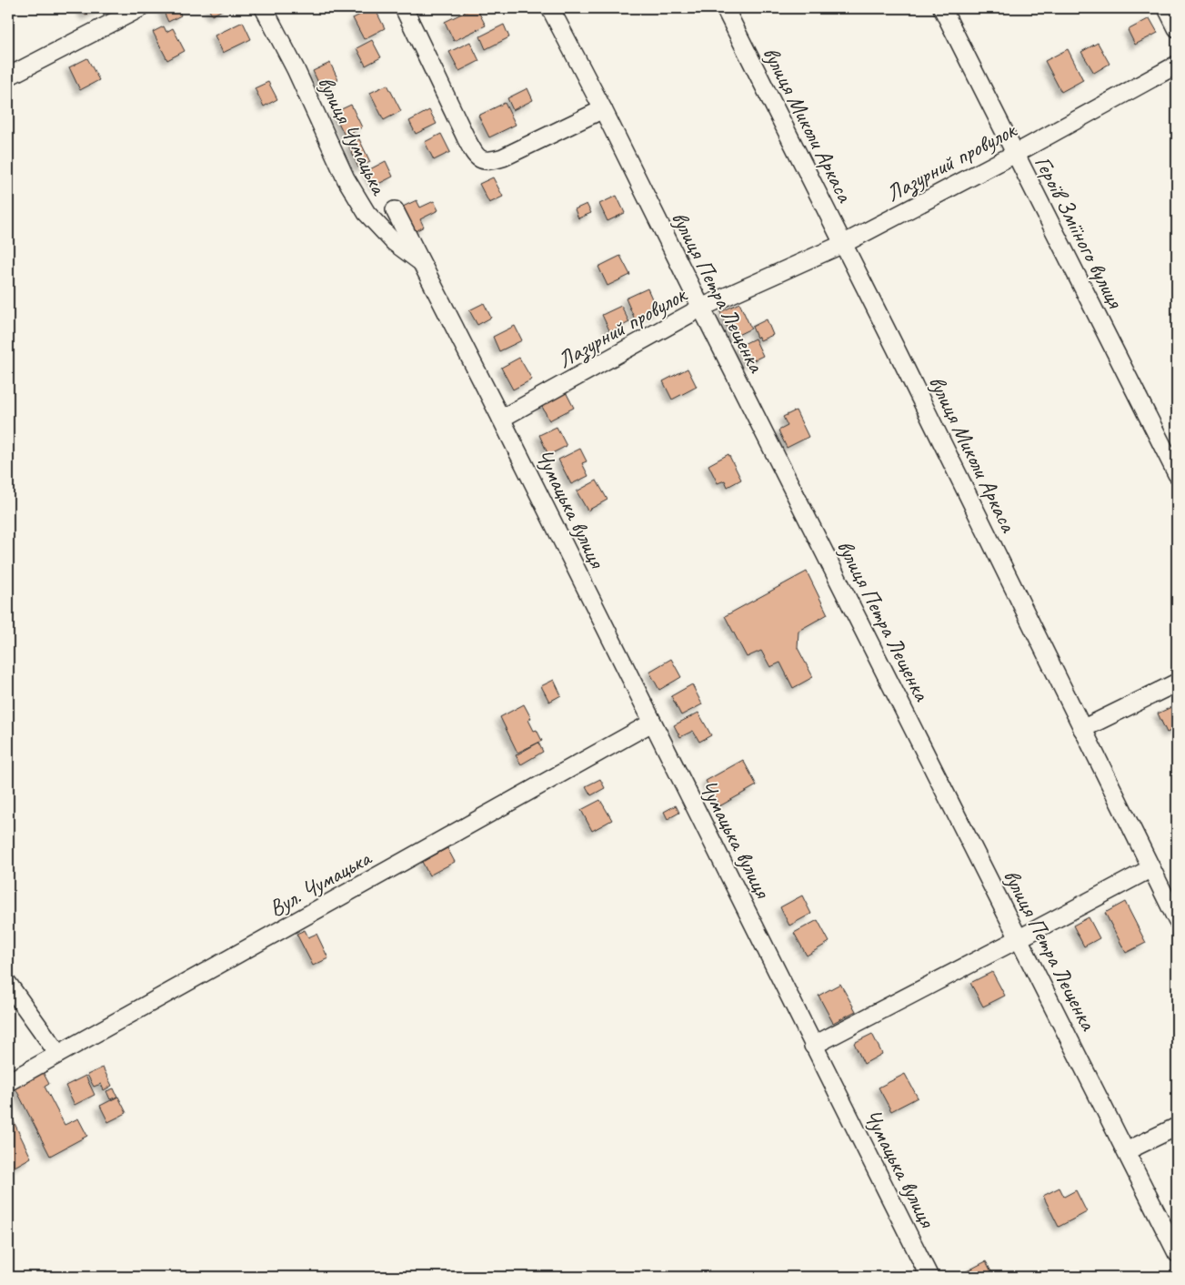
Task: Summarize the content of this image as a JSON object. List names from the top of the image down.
{
  "streets": {
    "street": [
      "вулиця Миколи Аркаса",
      "вулиця Чумацька",
      "Лазурний провулок",
      "Героїв Зміїного вулиця",
      "вулиця Петра Лещенка",
      "Чумацька вулиця",
      "Вул. Чумацька"
    ]
  },
  "crossings": [
    ["вулиця Миколи Аркаса", "Лазурний провулок"],
    ["вулиця Чумацька", "Чумацька вулиця"],
    ["Лазурний провулок", "Героїв Зміїного вулиця"],
    ["Лазурний провулок", "вулиця Петра Лещенка"],
    ["Лазурний провулок", "Чумацька вулиця"],
    ["Чумацька вулиця", "Вул. Чумацька"]
  ]
}
